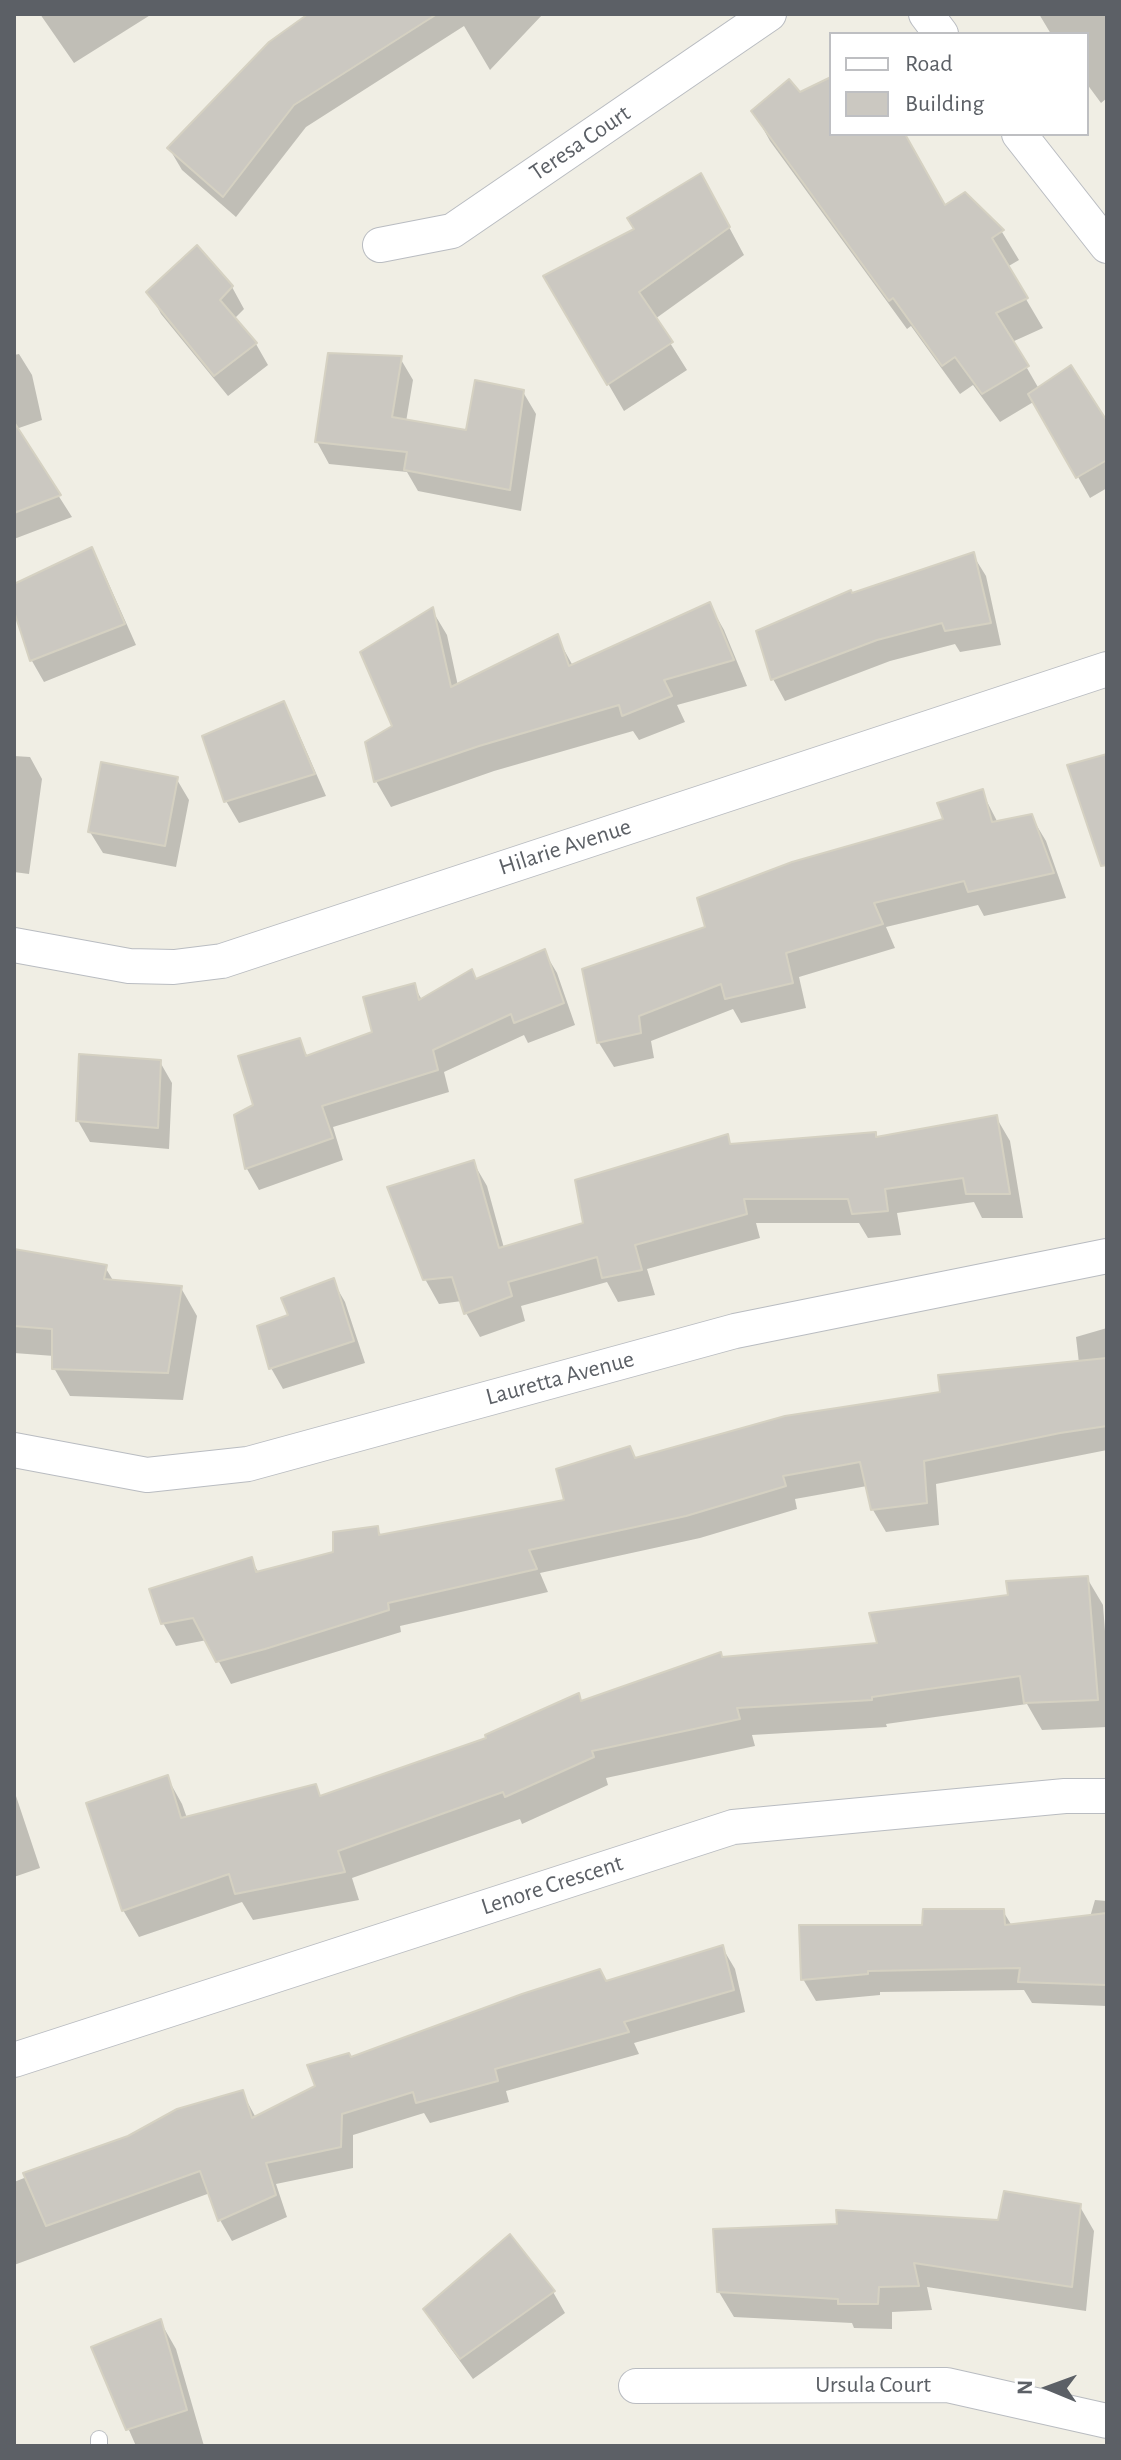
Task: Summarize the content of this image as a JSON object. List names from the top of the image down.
{
  "streets": {
    "street": [
      "Teresa Court",
      "Hilarie Avenue",
      "Lauretta Avenue",
      "Lenore Crescent",
      "Ursula Court"
    ]
  },
  "legend": ["Road", "Building"],
  "north": "left"
}
